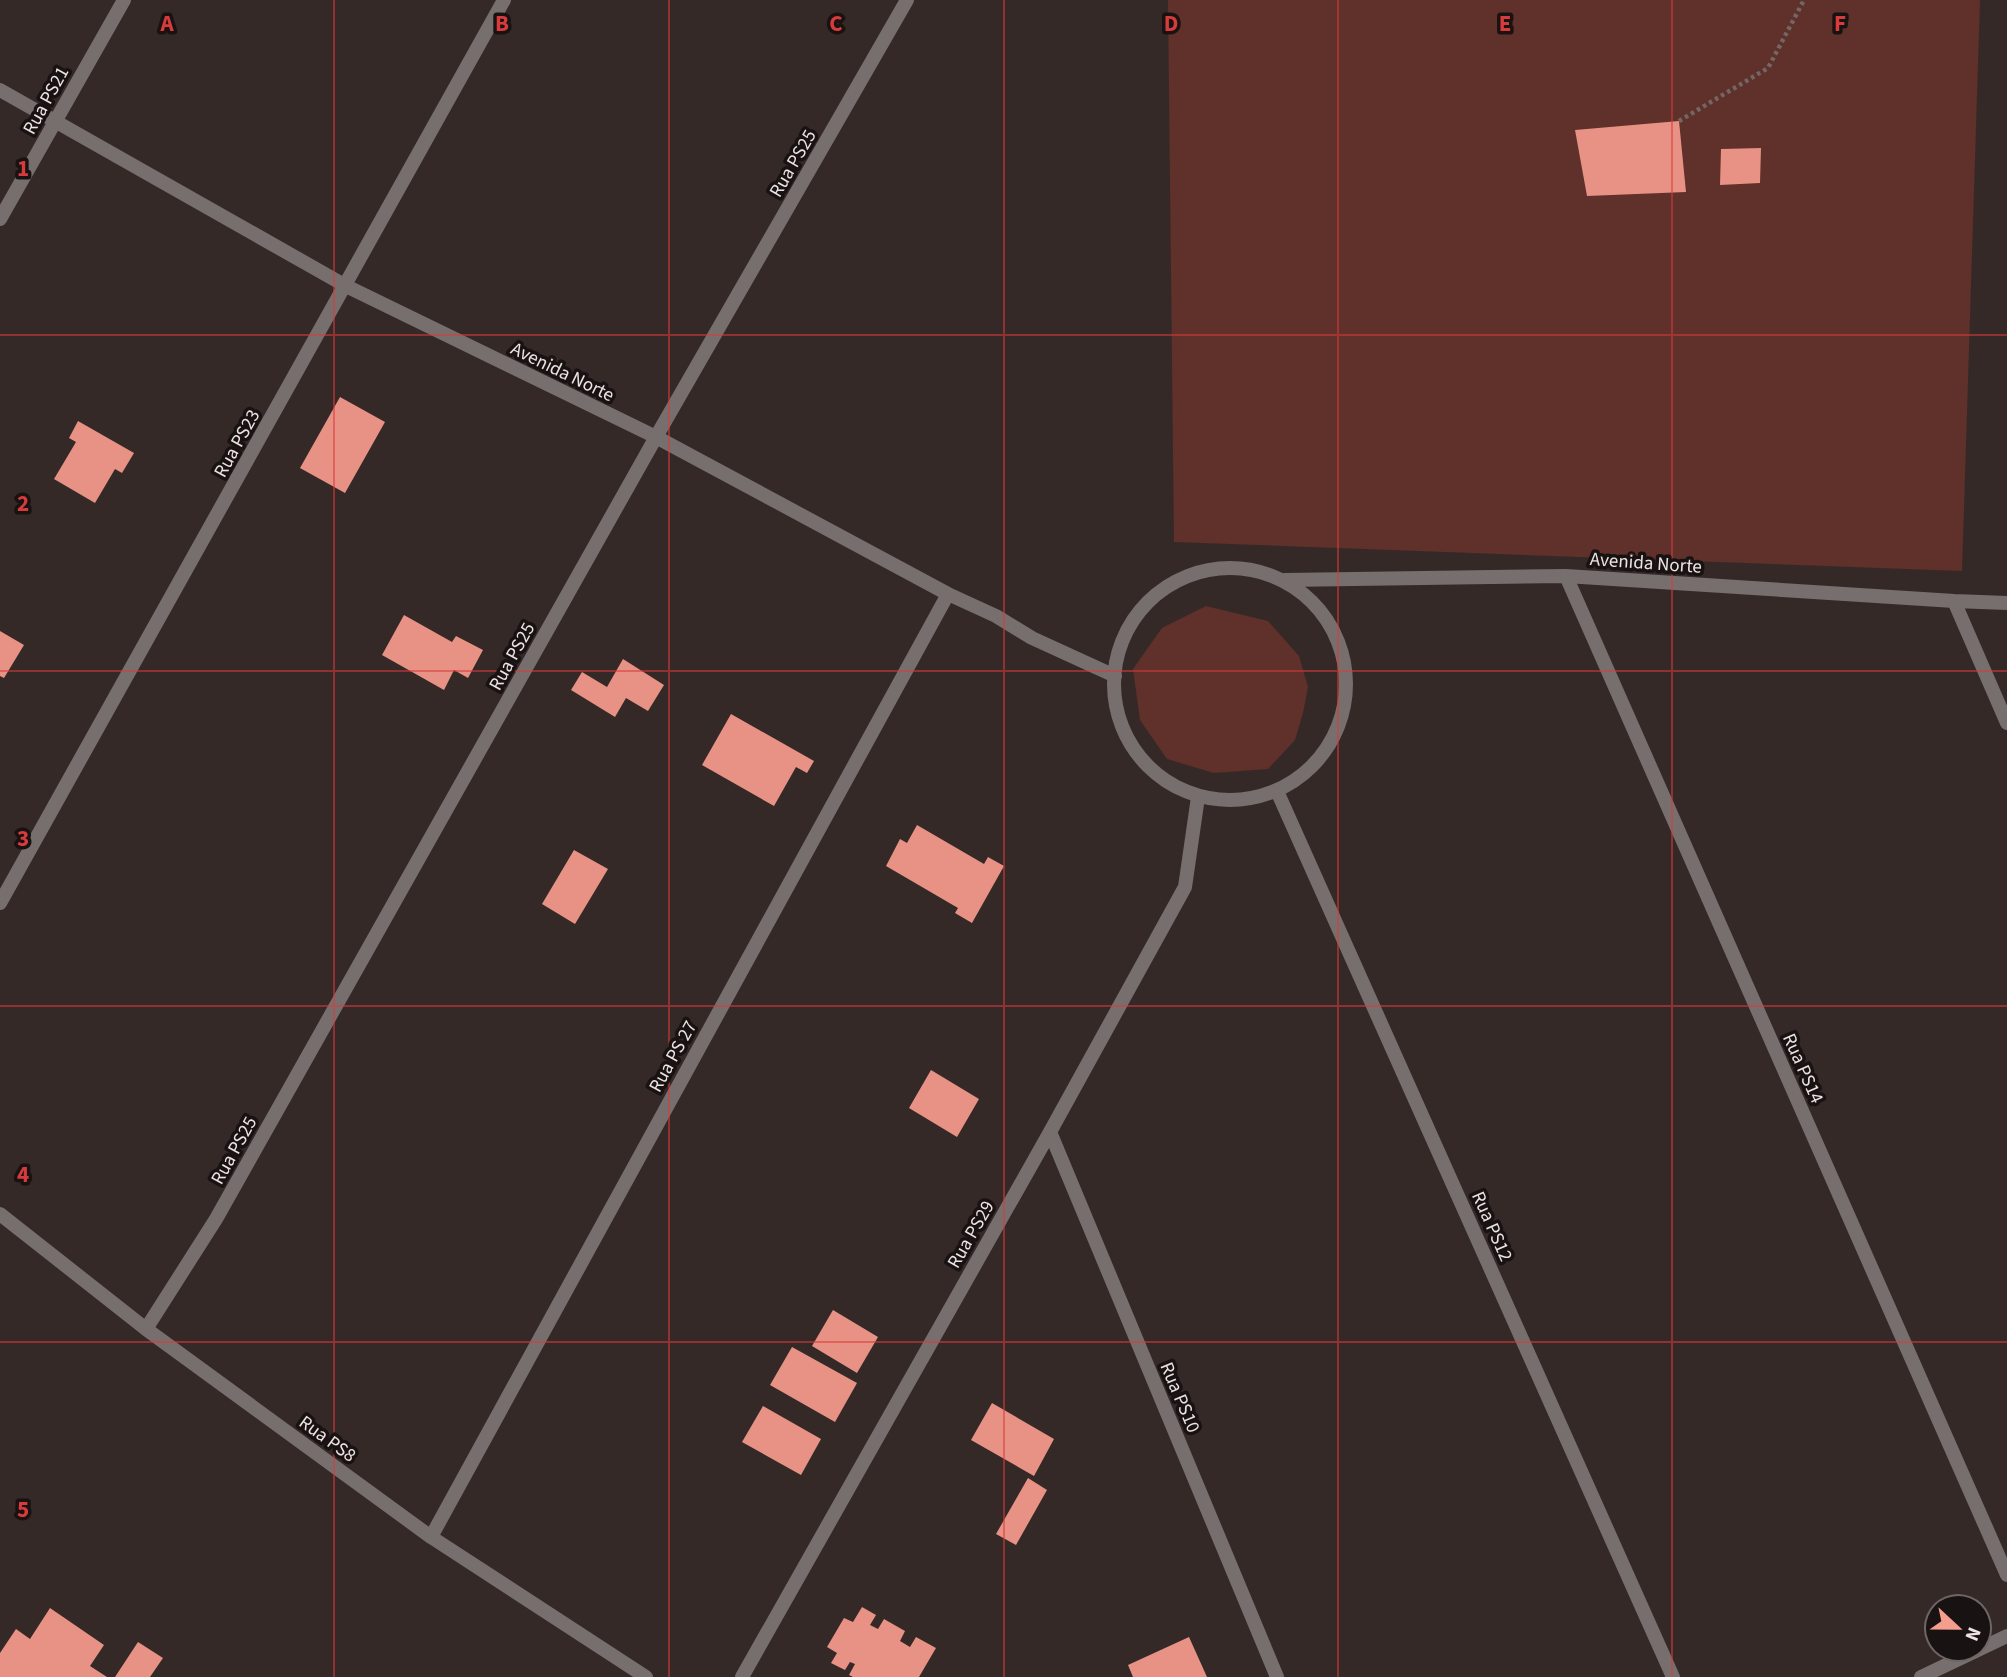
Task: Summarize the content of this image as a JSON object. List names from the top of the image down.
{
  "streets": {
    "street": [
      "Rua PS21",
      "Rua PS25",
      "Avenida Norte",
      "Rua PS23",
      "Rua PS 27",
      "Rua PS14",
      "Rua PS12",
      "Rua PS29",
      "Rua PS10",
      "Rua PS8"
    ]
  },
  "crossings": [
    ["Rua PS21", "Avenida Norte"],
    ["Rua PS25", "Avenida Norte"],
    ["Rua PS25", "Rua PS8"],
    ["Avenida Norte", "Rua PS23"],
    ["Avenida Norte", "Rua PS 27"],
    ["Avenida Norte", "Rua PS14"],
    ["Avenida Norte", "Rua PS12"],
    ["Avenida Norte", "Rua PS29"],
    ["Rua PS 27", "Rua PS8"],
    ["Rua PS12", "Rua PS29"],
    ["Rua PS29", "Rua PS10"]
  ],
  "north": "right",
  "grid": {
    "columns": [
      "A",
      "B",
      "C",
      "D",
      "E",
      "F"
    ],
    "rows": [
      "1",
      "2",
      "3",
      "4",
      "5"
    ]
  }
}
